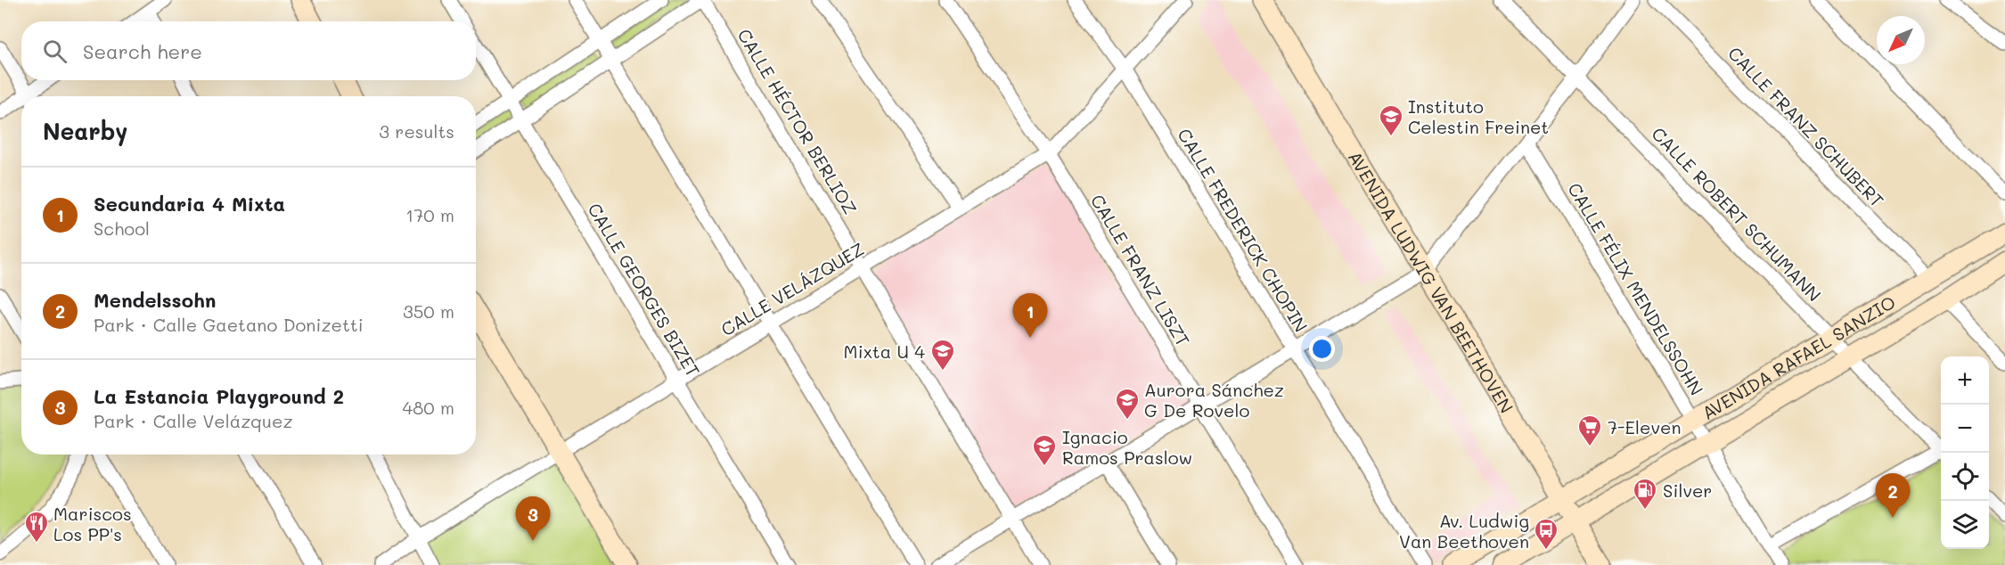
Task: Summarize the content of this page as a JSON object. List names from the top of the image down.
{
  "streets": {
    "main road": ["AVENIDA LUDWIG VAN BEETHOVEN", "AVENIDA RAFAEL SANZIO"],
    "street": [
      "CALLE HÉCTOR BERLIOZ",
      "CALLE FRANZ SCHUBERT",
      "CALLE ROBERT SCHUMANN",
      "CALLE FREDERICK CHOPIN",
      "CALLE FRANZ LISZT",
      "CALLE VELÁZQUEZ",
      "CALLE FÉLIX MENDELSSOHN",
      "CALLE GEORGES BIZET"
    ]
  },
  "crossings": [
    ["CALLE HÉCTOR BERLIOZ", "CALLE VELÁZQUEZ"],
    ["CALLE FRANZ SCHUBERT", "AVENIDA RAFAEL SANZIO"],
    ["CALLE ROBERT SCHUMANN", "AVENIDA RAFAEL SANZIO"],
    ["CALLE FREDERICK CHOPIN", "CALLE VELÁZQUEZ"],
    ["CALLE FRANZ LISZT", "CALLE VELÁZQUEZ"],
    ["AVENIDA LUDWIG VAN BEETHOVEN", "AVENIDA RAFAEL SANZIO"],
    ["CALLE VELÁZQUEZ", "CALLE GEORGES BIZET"],
    ["CALLE FÉLIX MENDELSSOHN", "AVENIDA RAFAEL SANZIO"]
  ],
  "places": {
    "school or university": [
      "Instituto Celestin Freinet",
      "Mixta U 4",
      "Aurora Sánchez G De Rovelo",
      "Ignacio Ramos Praslow"
    ],
    "supermarket": ["7-Eleven"],
    "fuel station": ["Silver"],
    "restaurant": ["Mariscos Los PP's"],
    "bus stop": ["Av. Ludwig Van Beethoven"]
  },
  "north": "bottom left",
  "page": {
    "search": "Search here",
    "heading": ["Nearby", "3 results"],
    "list": [
      {
        "mark": "1",
        "name": "Secundaria 4 Mixta",
        "note": "School",
        "value": "170 m"
      },
      {
        "mark": "2",
        "name": "Mendelssohn",
        "note": "Park · Calle Gaetano Donizetti",
        "value": "350 m"
      },
      {
        "mark": "3",
        "name": "La Estancia Playground 2",
        "note": "Park · Calle Velázquez",
        "value": "480 m"
      }
    ],
    "pins": ["1", "2", "3"],
    "map_buttons": ["+", "−"]
  }
}
